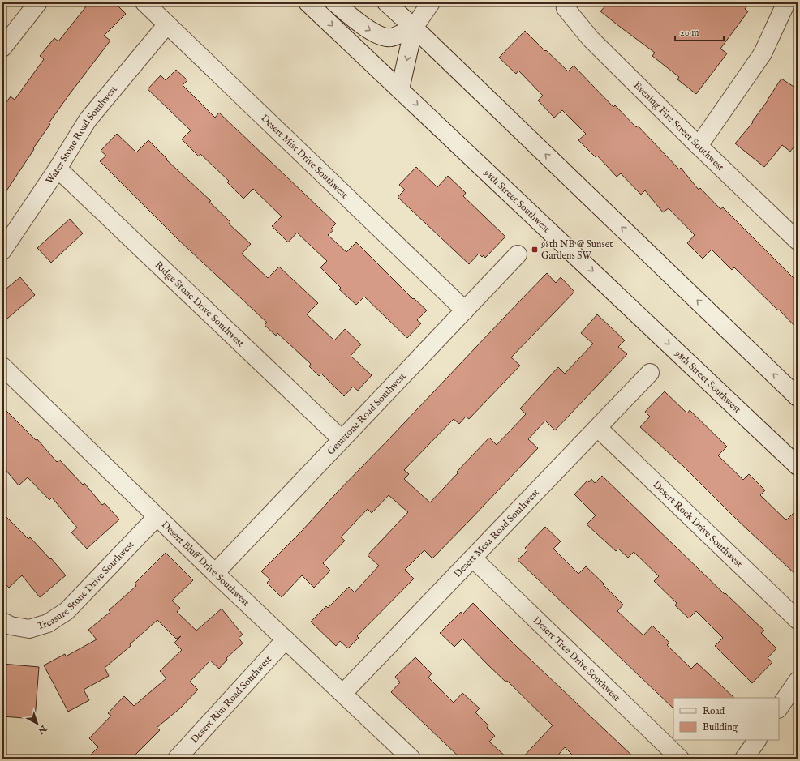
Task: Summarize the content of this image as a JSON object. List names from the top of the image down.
{
  "streets": {
    "street": [
      "Evening Fire Street Southwest",
      "Water Stone Road Southwest",
      "Desert Mist Drive Southwest",
      "98th Street Southwest",
      "Ridge Stone Drive Southwest",
      "Gemstone Road Southwest",
      "Desert Rock Drive Southwest",
      "Desert Mesa Road Southwest",
      "Desert Bluff Drive Southwest",
      "Treasure Stone Drive Southwest",
      "Desert Tree Drive Southwest",
      "Desert Rim Road Southwest"
    ]
  },
  "crossings": [
    ["Water Stone Road Southwest", "Desert Mist Drive Southwest"],
    ["Water Stone Road Southwest", "Ridge Stone Drive Southwest"],
    ["Desert Mist Drive Southwest", "Gemstone Road Southwest"],
    ["Ridge Stone Drive Southwest", "Gemstone Road Southwest"],
    ["Gemstone Road Southwest", "Desert Bluff Drive Southwest"],
    ["Desert Rock Drive Southwest", "Desert Mesa Road Southwest"],
    ["Desert Mesa Road Southwest", "Desert Bluff Drive Southwest"],
    ["Desert Mesa Road Southwest", "Desert Tree Drive Southwest"],
    ["Desert Bluff Drive Southwest", "Treasure Stone Drive Southwest"],
    ["Desert Bluff Drive Southwest", "Desert Rim Road Southwest"]
  ],
  "places": {
    "transit": ["98th NB @ Sunset Gardens SW"]
  },
  "legend": ["Road", "Building"],
  "scale_bar": "20 m",
  "north": "bottom right"
}
